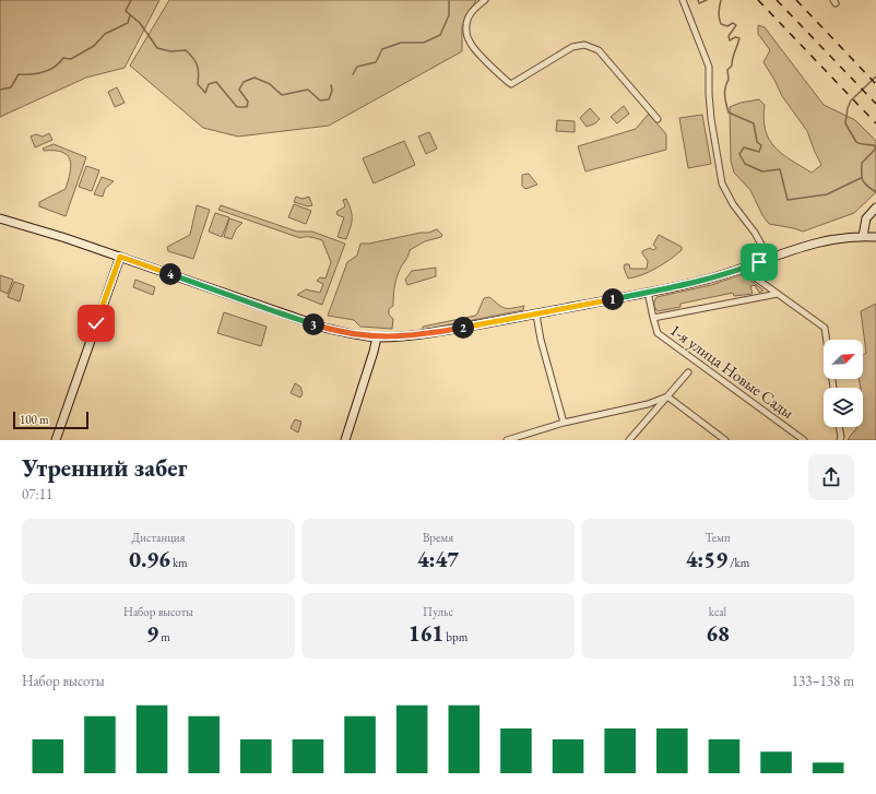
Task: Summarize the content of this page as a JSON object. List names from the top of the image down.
{
  "streets": {
    "street": ["1-я улица Новые Сады"]
  },
  "scale_bar": "100 m",
  "north": "top right",
  "page": {
    "pins": [
      "4",
      "1",
      "3",
      "2"
    ],
    "scale": "100 m",
    "heading": ["Утренний забег", "07:11"],
    "stats": [
      ["Дистанция", "0.96 km"],
      ["Время", "4:47"],
      ["Темп", "4:59 /km"],
      ["Набор высоты", "9 m"],
      ["Пульс", "161 bpm"],
      ["kcal", "68"]
    ],
    "chart": ["Набор высоты", "133–138 m"]
  }
}
